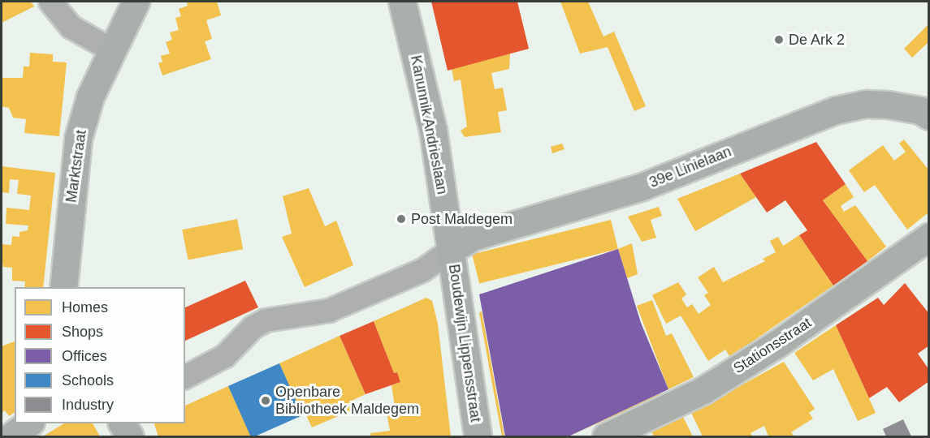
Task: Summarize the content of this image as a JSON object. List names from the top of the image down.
{
  "streets": {
    "street": [
      "Kanunnik Andrieslaan",
      "Marktstraat",
      "39e Linielaan",
      "Boudewijn Lippensstraat",
      "Stationsstraat"
    ]
  },
  "crossings": [
    ["Kanunnik Andrieslaan", "39e Linielaan"],
    ["Kanunnik Andrieslaan", "Boudewijn Lippensstraat"],
    ["39e Linielaan", "Boudewijn Lippensstraat"]
  ],
  "places": ["De Ark 2", "Post Maldegem", "Openbare Bibliotheek Maldegem"],
  "legend": [
    "Homes",
    "Shops",
    "Offices",
    "Schools",
    "Industry"
  ]
}
